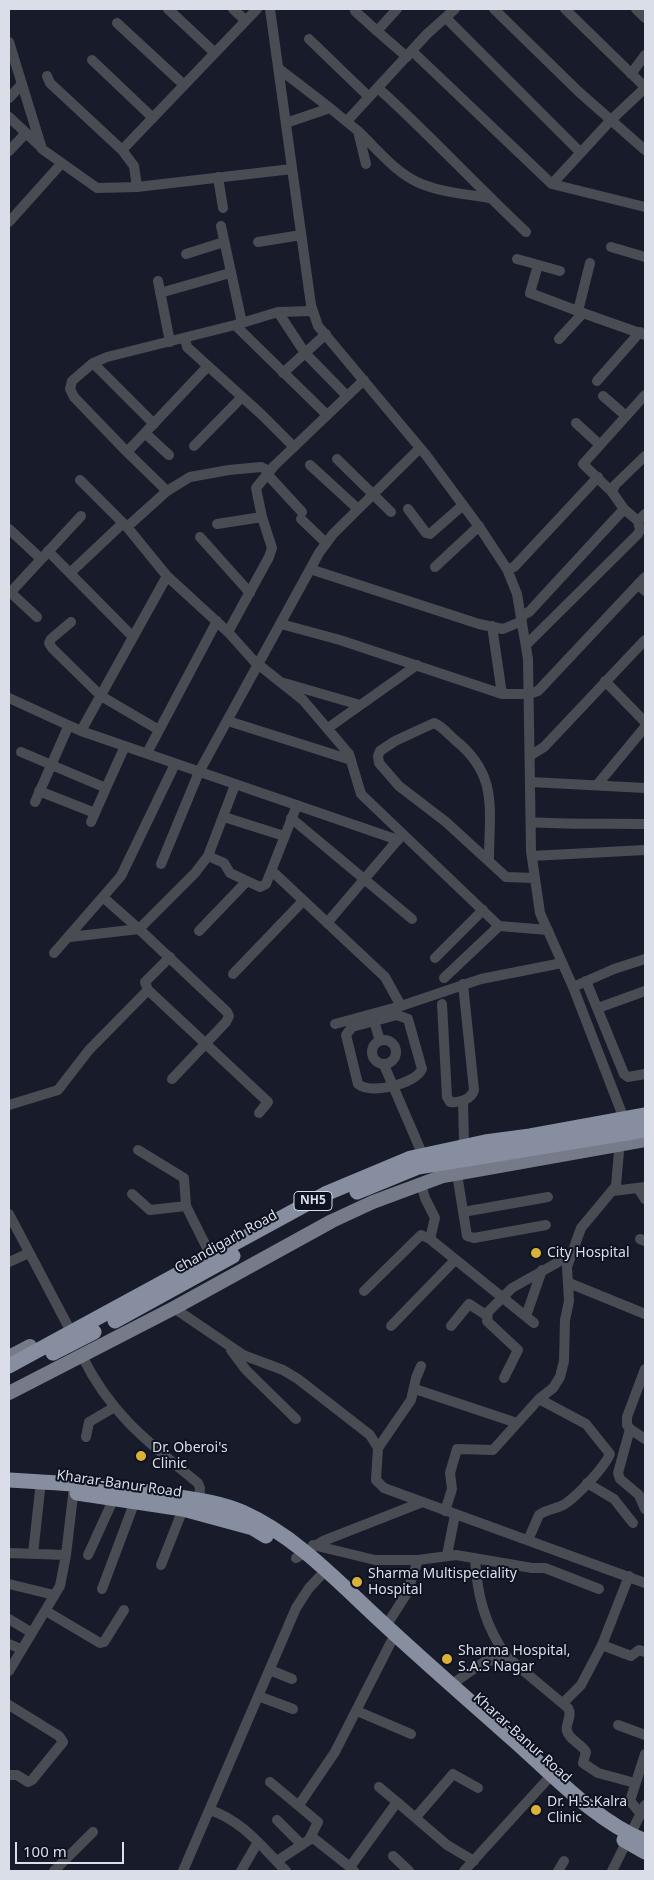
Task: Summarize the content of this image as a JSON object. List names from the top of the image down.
{
  "streets": {
    "highway": ["NH5", "Chandigarh Road", "Kharar-Banur Road"]
  },
  "places": [
    "City Hospital",
    "Dr. Oberoi's Clinic",
    "Sharma Multispeciality Hospital",
    "Sharma Hospital, S.A.S Nagar",
    "Dr. H.S.Kalra Clinic"
  ],
  "scale_bar": "100 m"
}
